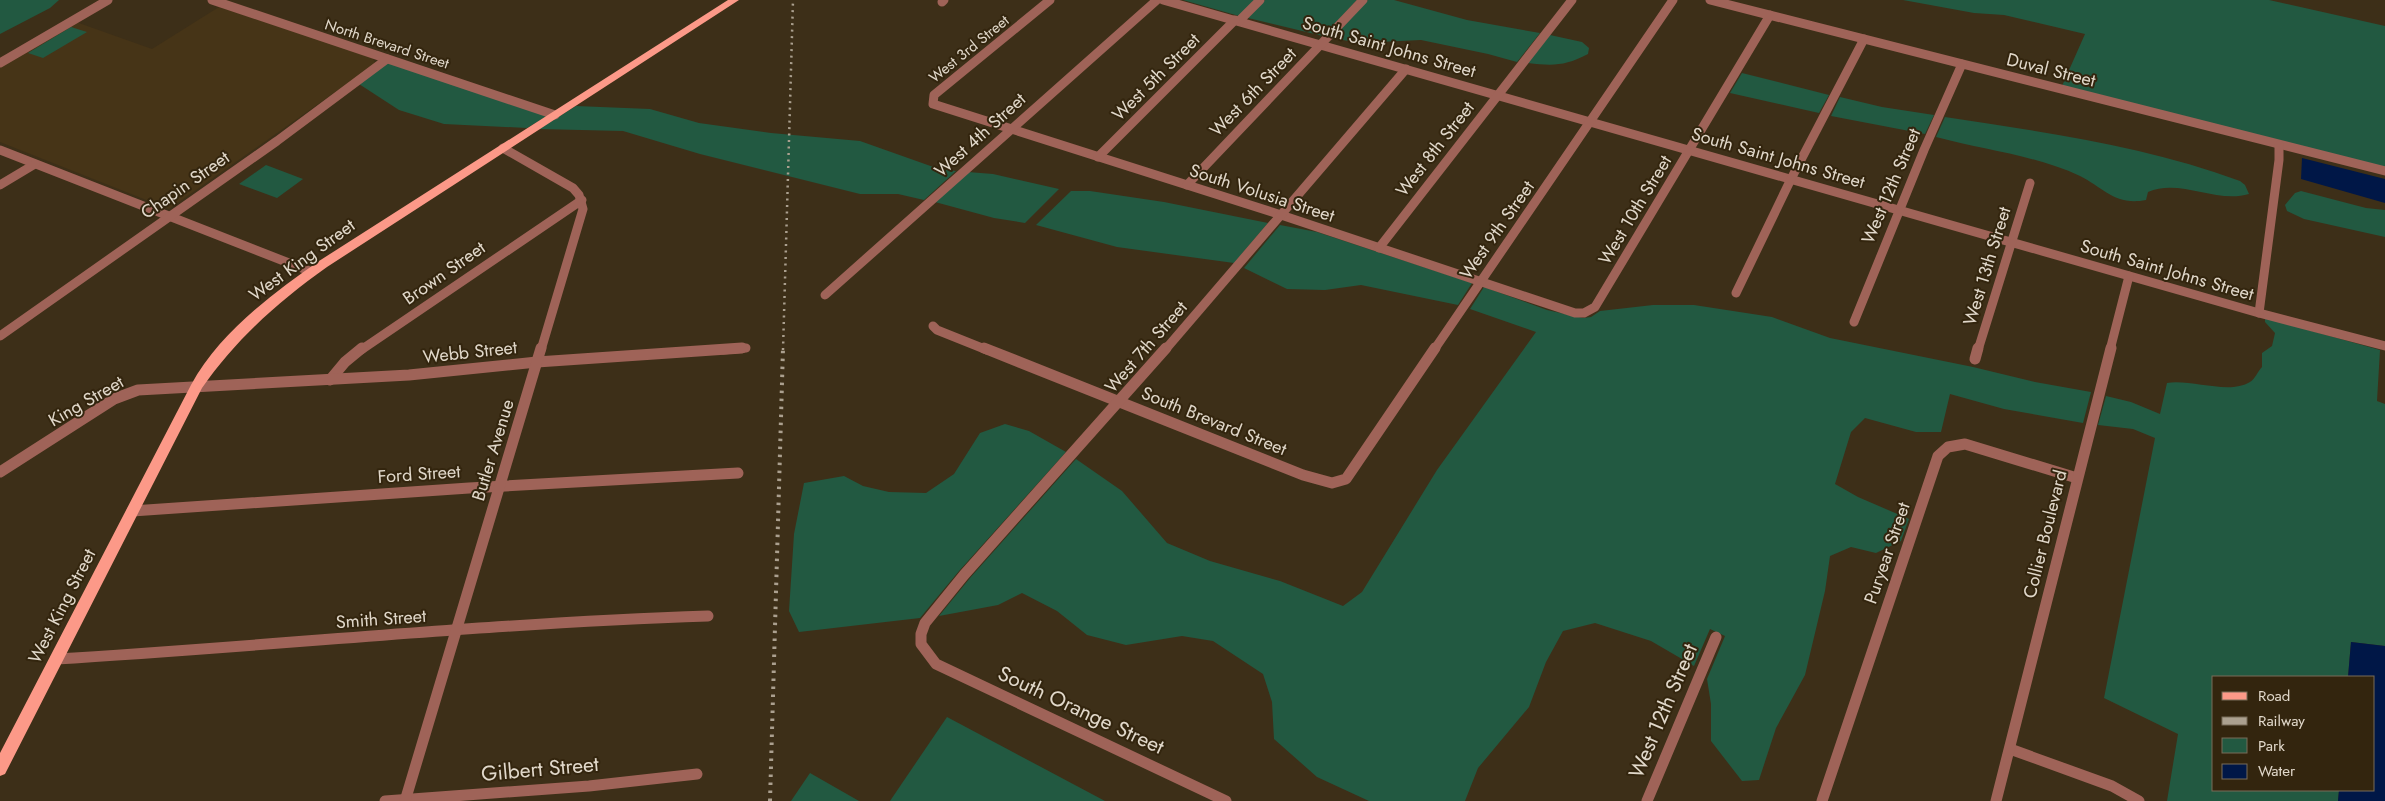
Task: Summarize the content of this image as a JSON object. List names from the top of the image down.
{
  "streets": {
    "main road": ["West King Street"],
    "street": [
      "North Brevard Street",
      "South Saint Johns Street",
      "West 3rd Street",
      "Duval Street",
      "West 5th Street",
      "West 6th Street",
      "West 4th Street",
      "West 8th Street",
      "Chapin Street",
      "West 12th Street",
      "South Volusia Street",
      "West 10th Street",
      "West 9th Street",
      "West 13th Street",
      "Brown Street",
      "West 7th Street",
      "Webb Street",
      "King Street",
      "South Brevard Street",
      "Butler Avenue",
      "Ford Street",
      "Collier Boulevard",
      "Puryear Street",
      "Smith Street",
      "South Orange Street",
      "Gilbert Street"
    ]
  },
  "crossings": [
    ["North Brevard Street", "Chapin Street"],
    ["North Brevard Street", "West King Street"],
    ["South Saint Johns Street", "West 5th Street"],
    ["South Saint Johns Street", "West 6th Street"],
    ["South Saint Johns Street", "West 8th Street"],
    ["South Saint Johns Street", "West 12th Street"],
    ["South Saint Johns Street", "West 10th Street"],
    ["South Saint Johns Street", "West 9th Street"],
    ["South Saint Johns Street", "West 13th Street"],
    ["South Saint Johns Street", "West 7th Street"],
    ["South Saint Johns Street", "Collier Boulevard"],
    ["West 3rd Street", "South Volusia Street"],
    ["Duval Street", "West 12th Street"],
    ["Duval Street", "West 10th Street"],
    ["West 5th Street", "South Volusia Street"],
    ["West 6th Street", "South Volusia Street"],
    ["West 4th Street", "South Volusia Street"],
    ["West 8th Street", "South Volusia Street"],
    ["South Volusia Street", "West 10th Street"],
    ["South Volusia Street", "West 9th Street"],
    ["South Volusia Street", "West 7th Street"],
    ["West 9th Street", "South Brevard Street"],
    ["West King Street", "Webb Street"],
    ["West King Street", "King Street"],
    ["West King Street", "Ford Street"],
    ["West King Street", "Smith Street"],
    ["Brown Street", "Webb Street"],
    ["Brown Street", "Butler Avenue"],
    ["West 7th Street", "South Brevard Street"],
    ["West 7th Street", "South Orange Street"],
    ["Webb Street", "King Street"],
    ["Webb Street", "Butler Avenue"],
    ["Butler Avenue", "Ford Street"],
    ["Butler Avenue", "Smith Street"],
    ["Butler Avenue", "Gilbert Street"],
    ["Collier Boulevard", "Puryear Street"]
  ],
  "legend": [
    "Road",
    "Railway",
    "Park",
    "Water"
  ]
}
